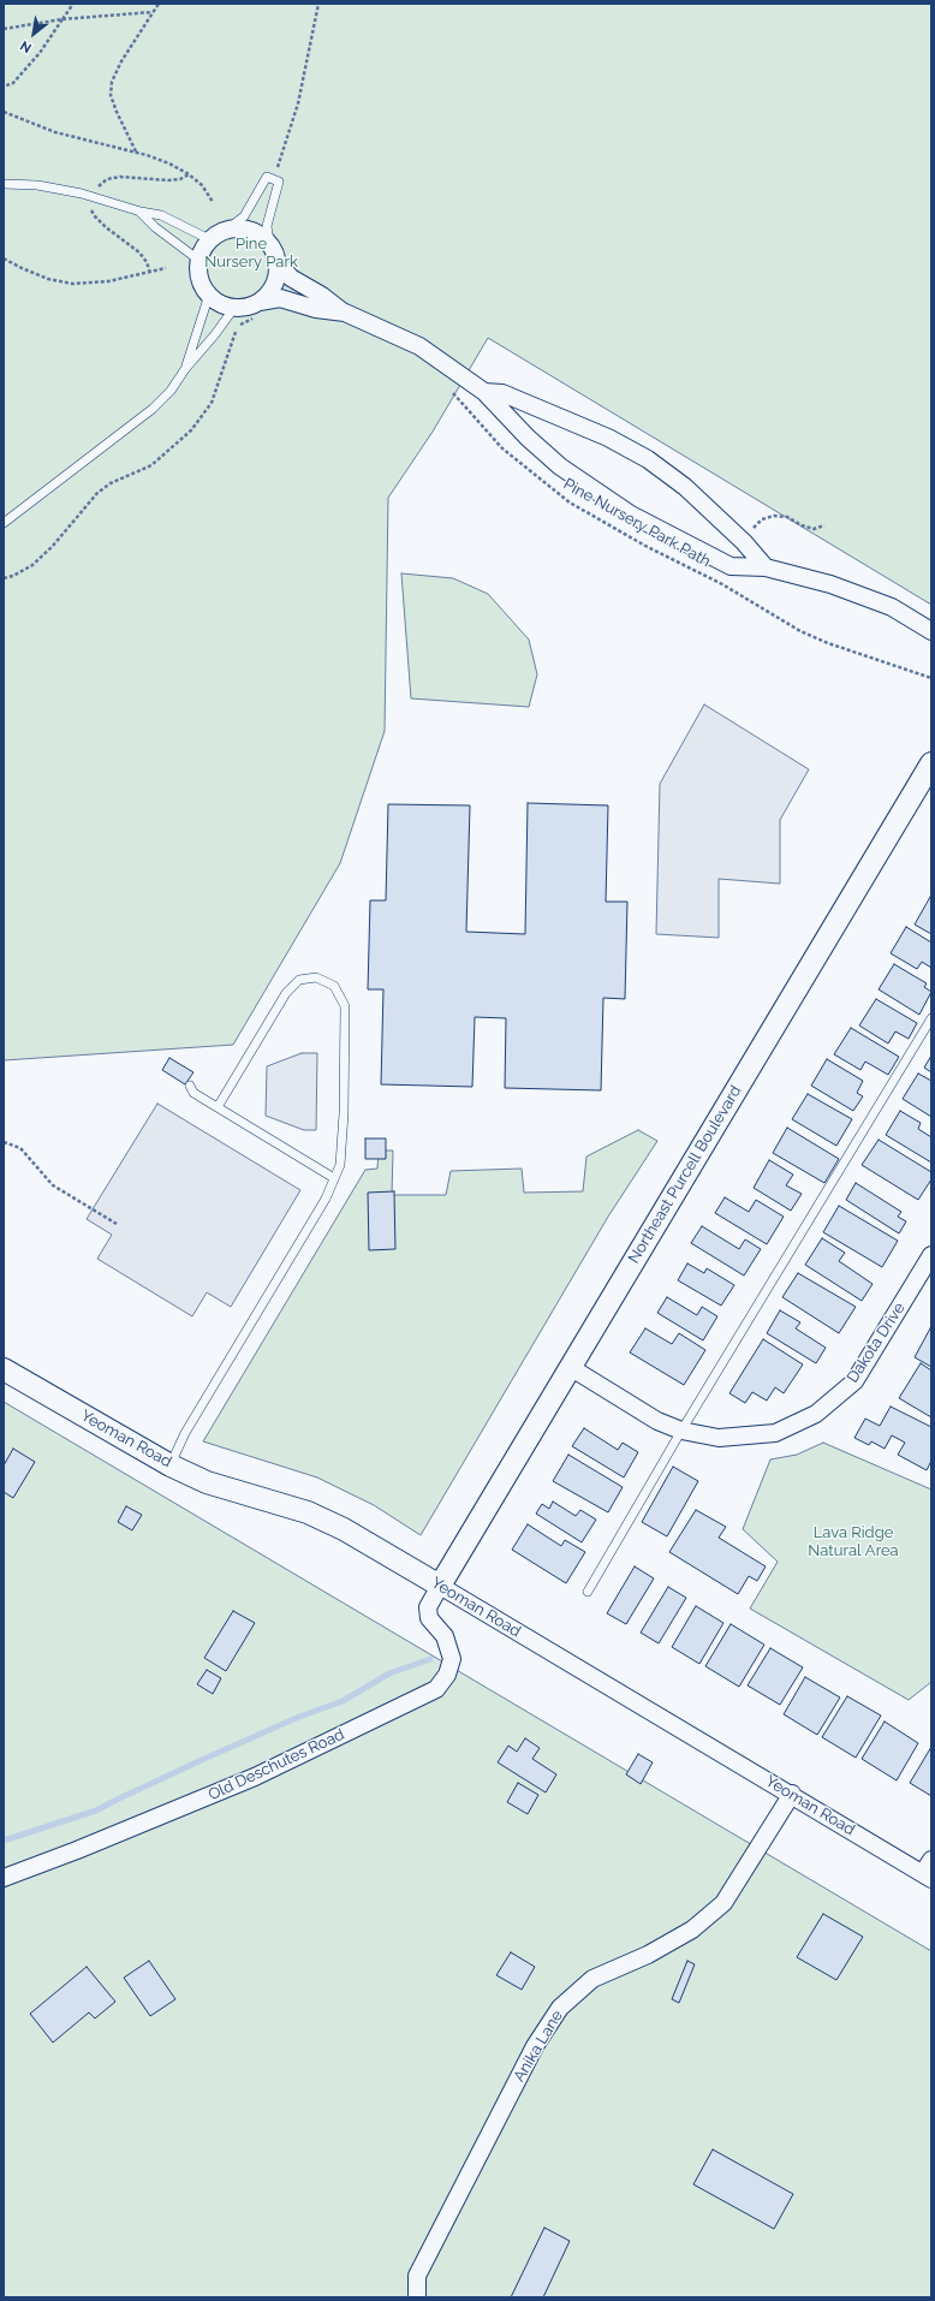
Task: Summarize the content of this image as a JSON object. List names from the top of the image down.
{
  "streets": {
    "street": [
      "Northeast Purcell Boulevard",
      "Dakota Drive",
      "Yeoman Road",
      "Old Deschutes Road",
      "Anika Lane"
    ],
    "path": ["Pine Nursery Park Path"]
  },
  "crossings": [
    ["Northeast Purcell Boulevard", "Dakota Drive"],
    ["Northeast Purcell Boulevard", "Yeoman Road"],
    ["Northeast Purcell Boulevard", "Old Deschutes Road"],
    ["Yeoman Road", "Old Deschutes Road"],
    ["Yeoman Road", "Anika Lane"]
  ],
  "parks": ["Pine Nursery Park", "Lava Ridge Natural Area"],
  "north": "bottom left"
}
